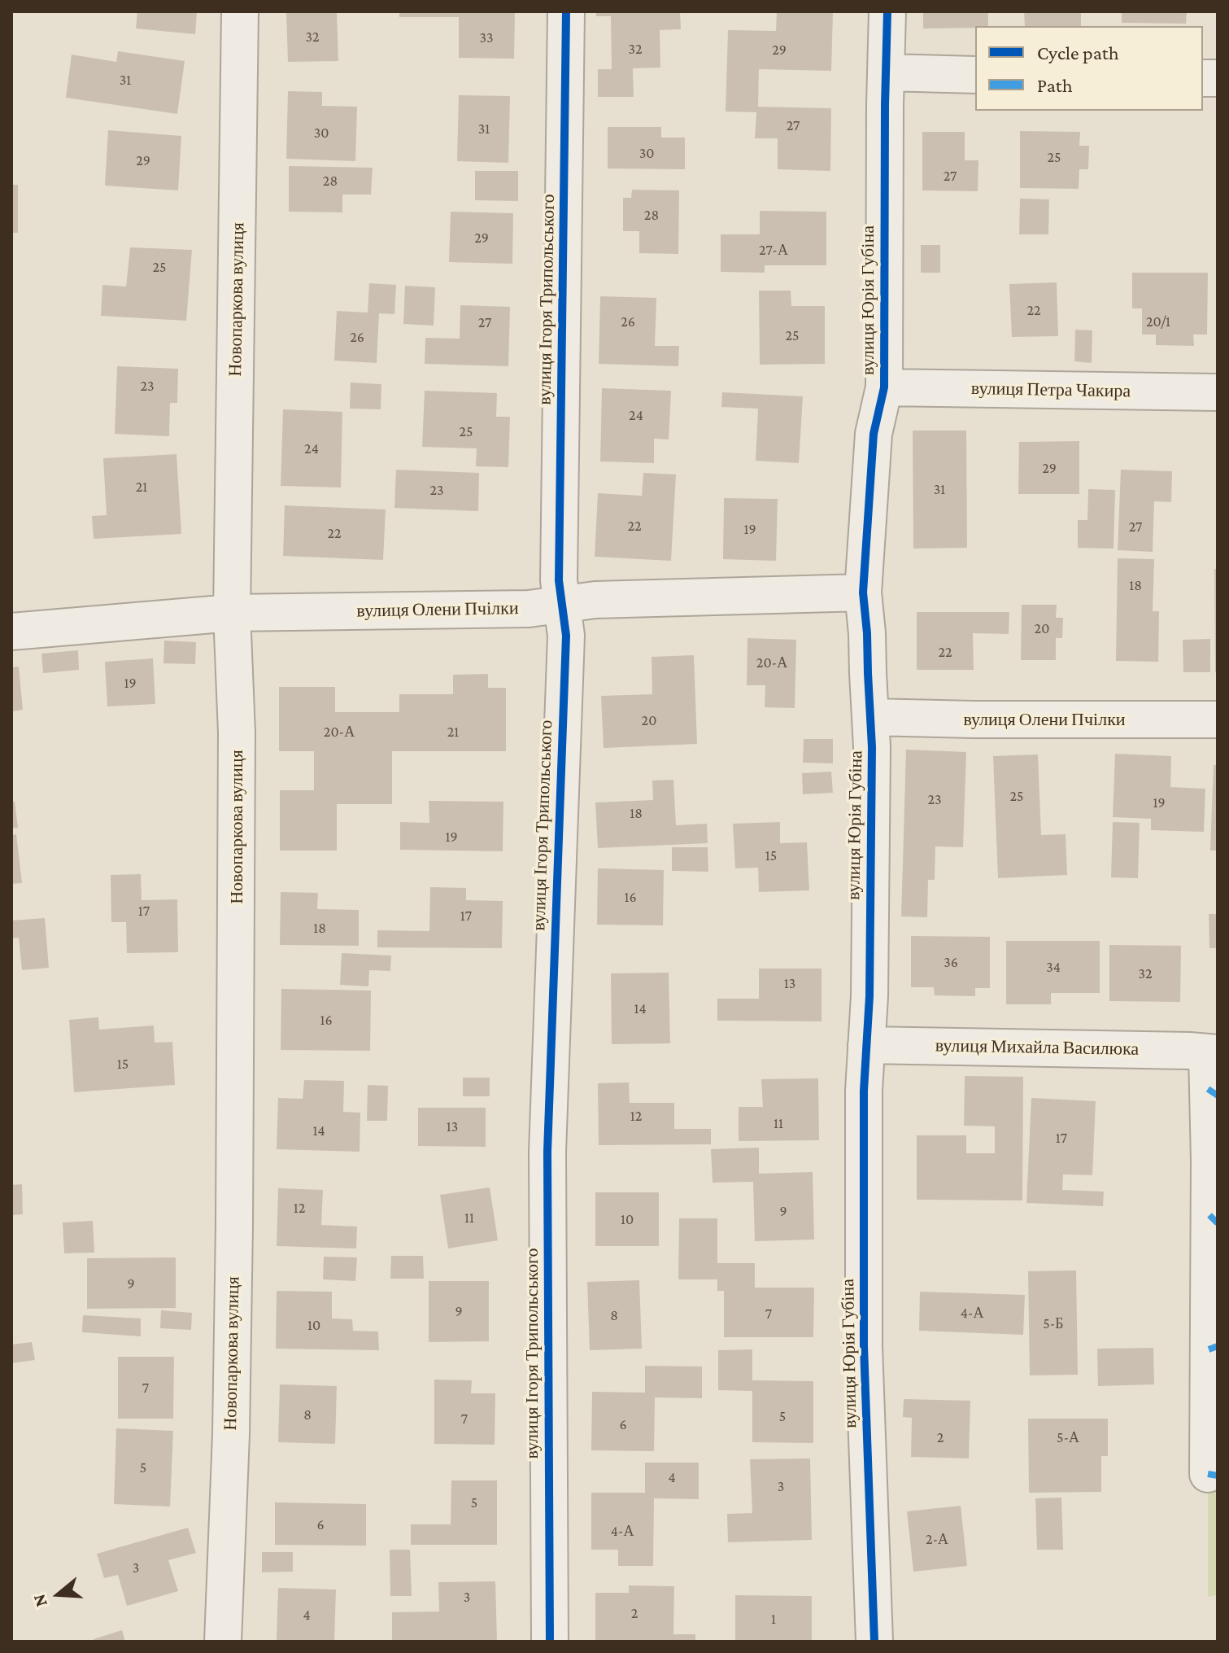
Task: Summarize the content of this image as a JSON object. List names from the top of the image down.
{
  "streets": {
    "street": [
      "Новопаркова вулиця",
      "вулиця Ігоря Трипольського",
      "вулиця Юрія Губіна",
      "вулиця Петра Чакира",
      "вулиця Олени Пчілки",
      "вулиця Михайла Василюка"
    ]
  },
  "crossings": [
    ["Новопаркова вулиця", "вулиця Олени Пчілки"],
    ["вулиця Ігоря Трипольського", "вулиця Олени Пчілки"],
    ["вулиця Юрія Губіна", "вулиця Петра Чакира"],
    ["вулиця Юрія Губіна", "вулиця Олени Пчілки"],
    ["вулиця Юрія Губіна", "вулиця Михайла Василюка"]
  ],
  "house_numbers": [
    "32",
    "33",
    "32",
    "29",
    "31",
    "27",
    "31",
    "30",
    "30",
    "25",
    "29",
    "27",
    "28",
    "28",
    "29",
    "27-А",
    "25",
    "22",
    "26",
    "20/1",
    "27",
    "25",
    "26",
    "23",
    "24",
    "25",
    "24",
    "29",
    "21",
    "31",
    "23",
    "22",
    "27",
    "19",
    "22",
    "18",
    "20",
    "22",
    "20-А",
    "19",
    "20",
    "20-А",
    "21",
    "25",
    "23",
    "19",
    "18",
    "19",
    "15",
    "16",
    "17",
    "17",
    "18",
    "36",
    "34",
    "32",
    "13",
    "14",
    "16",
    "15",
    "12",
    "11",
    "13",
    "14",
    "17",
    "12",
    "9",
    "11",
    "10",
    "9",
    "9",
    "4-А",
    "7",
    "8",
    "5-Б",
    "10",
    "7",
    "8",
    "5",
    "7",
    "6",
    "2",
    "5-А",
    "5",
    "4",
    "3",
    "5",
    "6",
    "4-А",
    "2-А",
    "3",
    "3",
    "2",
    "4",
    "1"
  ],
  "legend": ["Cycle path", "Path"],
  "north": "left"
}
